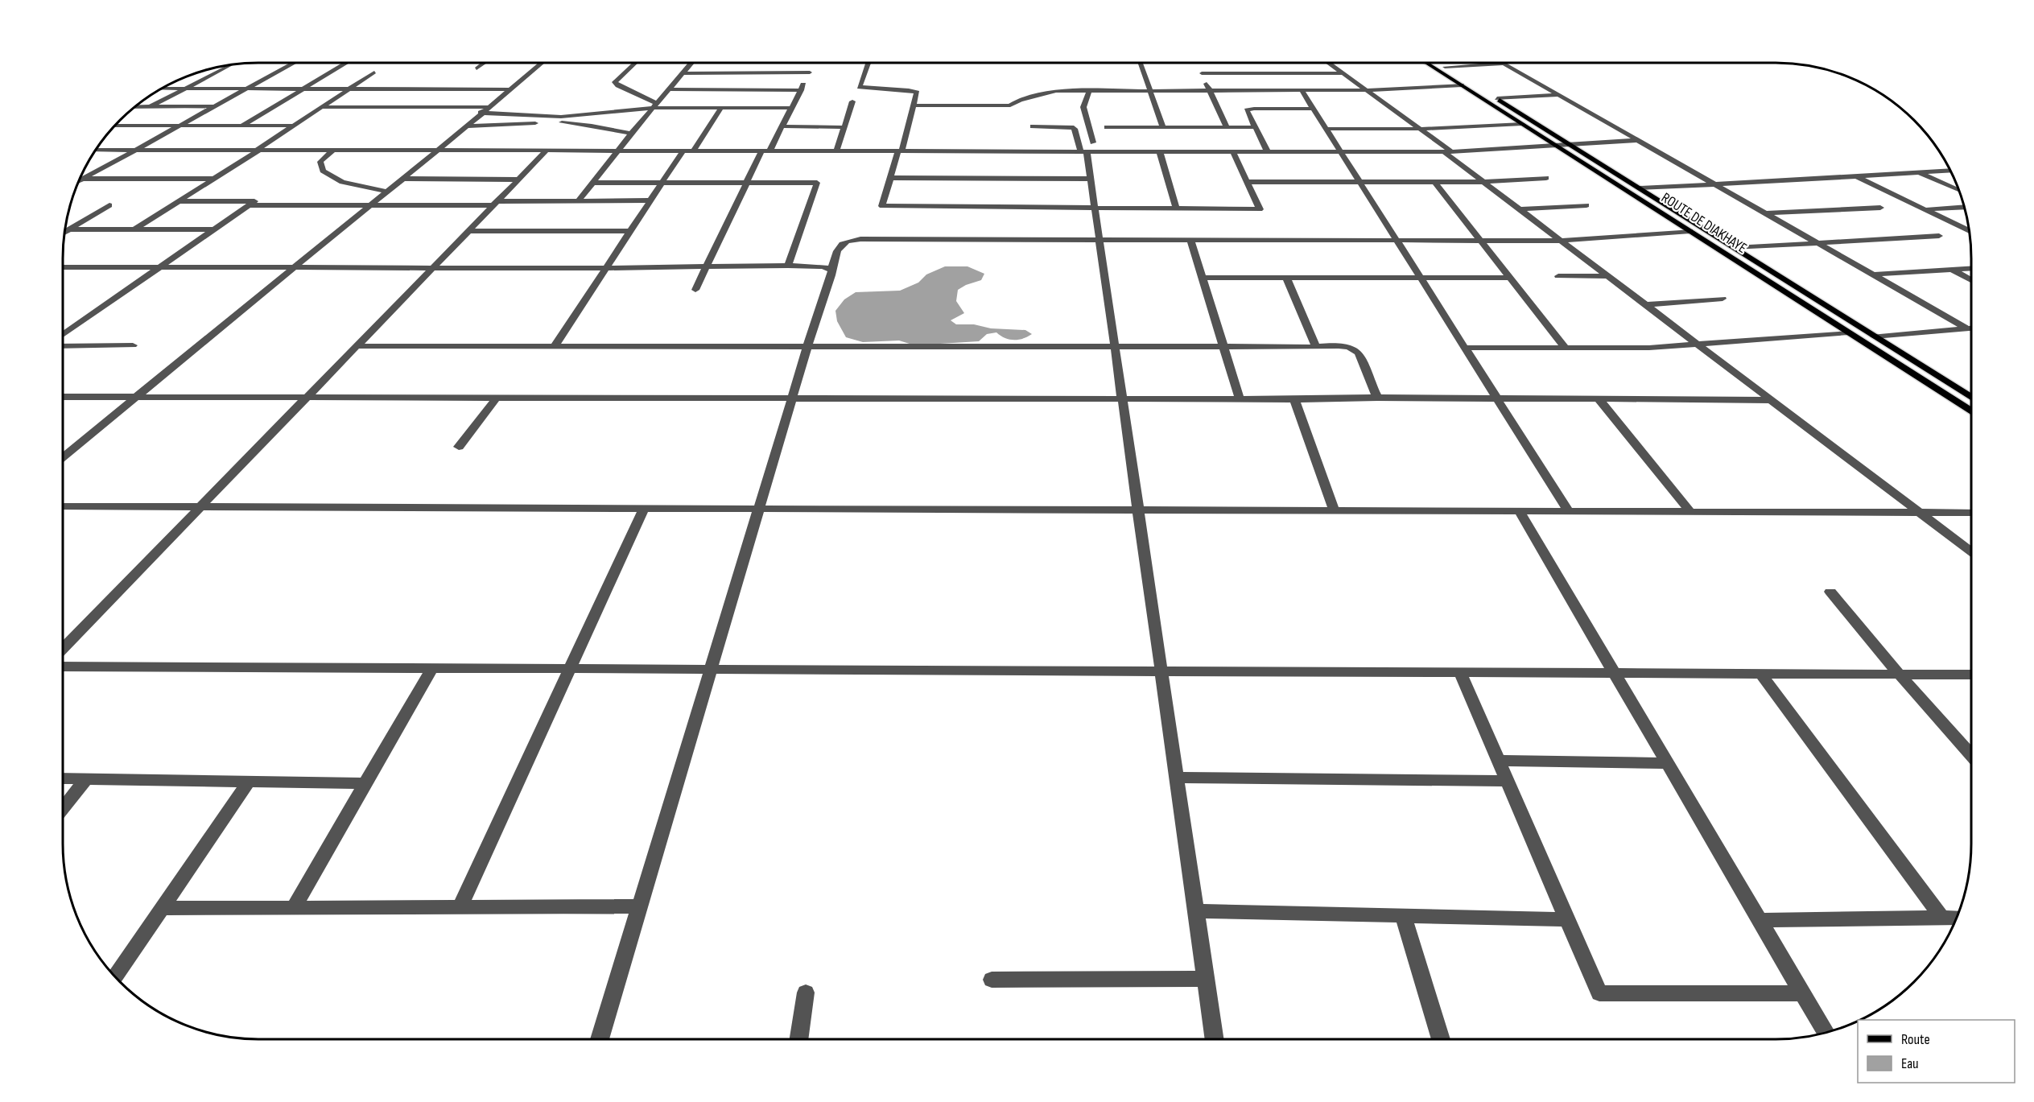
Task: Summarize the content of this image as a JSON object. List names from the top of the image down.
{
  "streets": {
    "main road": ["ROUTE DE DIAKHAYE"]
  },
  "legend": ["Route", "Eau"]
}
